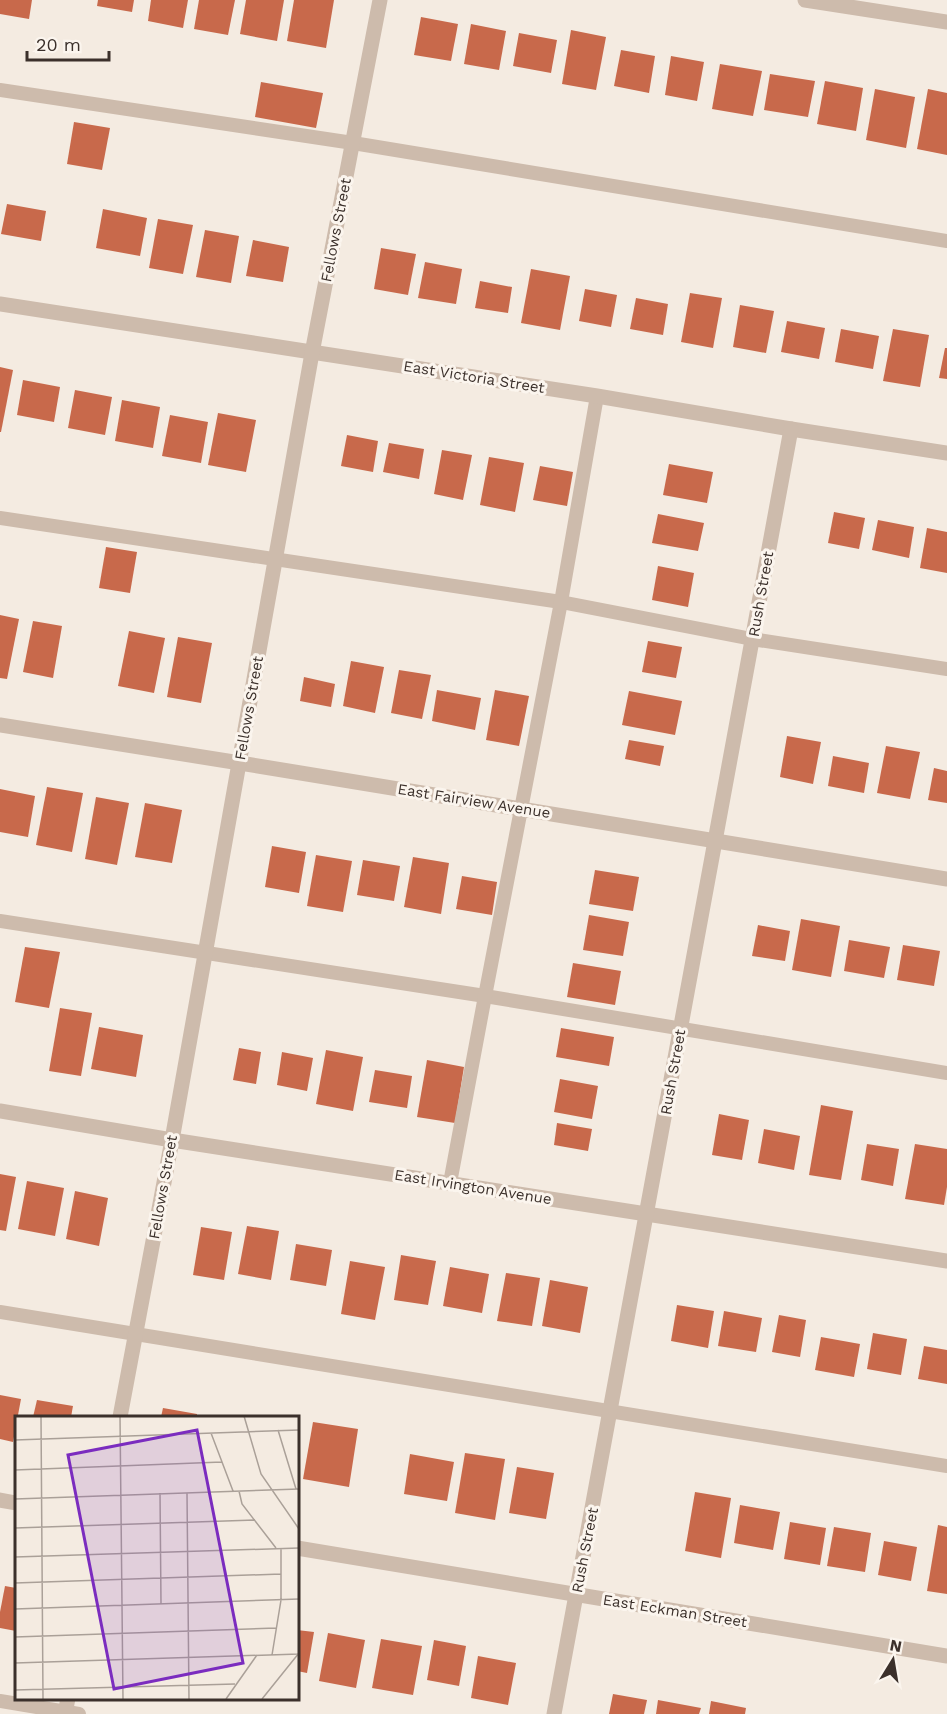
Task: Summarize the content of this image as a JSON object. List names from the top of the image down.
{
  "streets": {
    "street": [
      "Fellows Street",
      "East Victoria Street",
      "Rush Street",
      "East Fairview Avenue",
      "East Irvington Avenue",
      "East Eckman Street"
    ]
  },
  "crossings": [
    ["Fellows Street", "East Victoria Street"],
    ["Fellows Street", "East Fairview Avenue"],
    ["Fellows Street", "East Irvington Avenue"],
    ["East Victoria Street", "Rush Street"],
    ["Rush Street", "East Fairview Avenue"],
    ["Rush Street", "East Irvington Avenue"],
    ["Rush Street", "East Eckman Street"]
  ],
  "scale_bar": "20 m",
  "north": "top"
}
